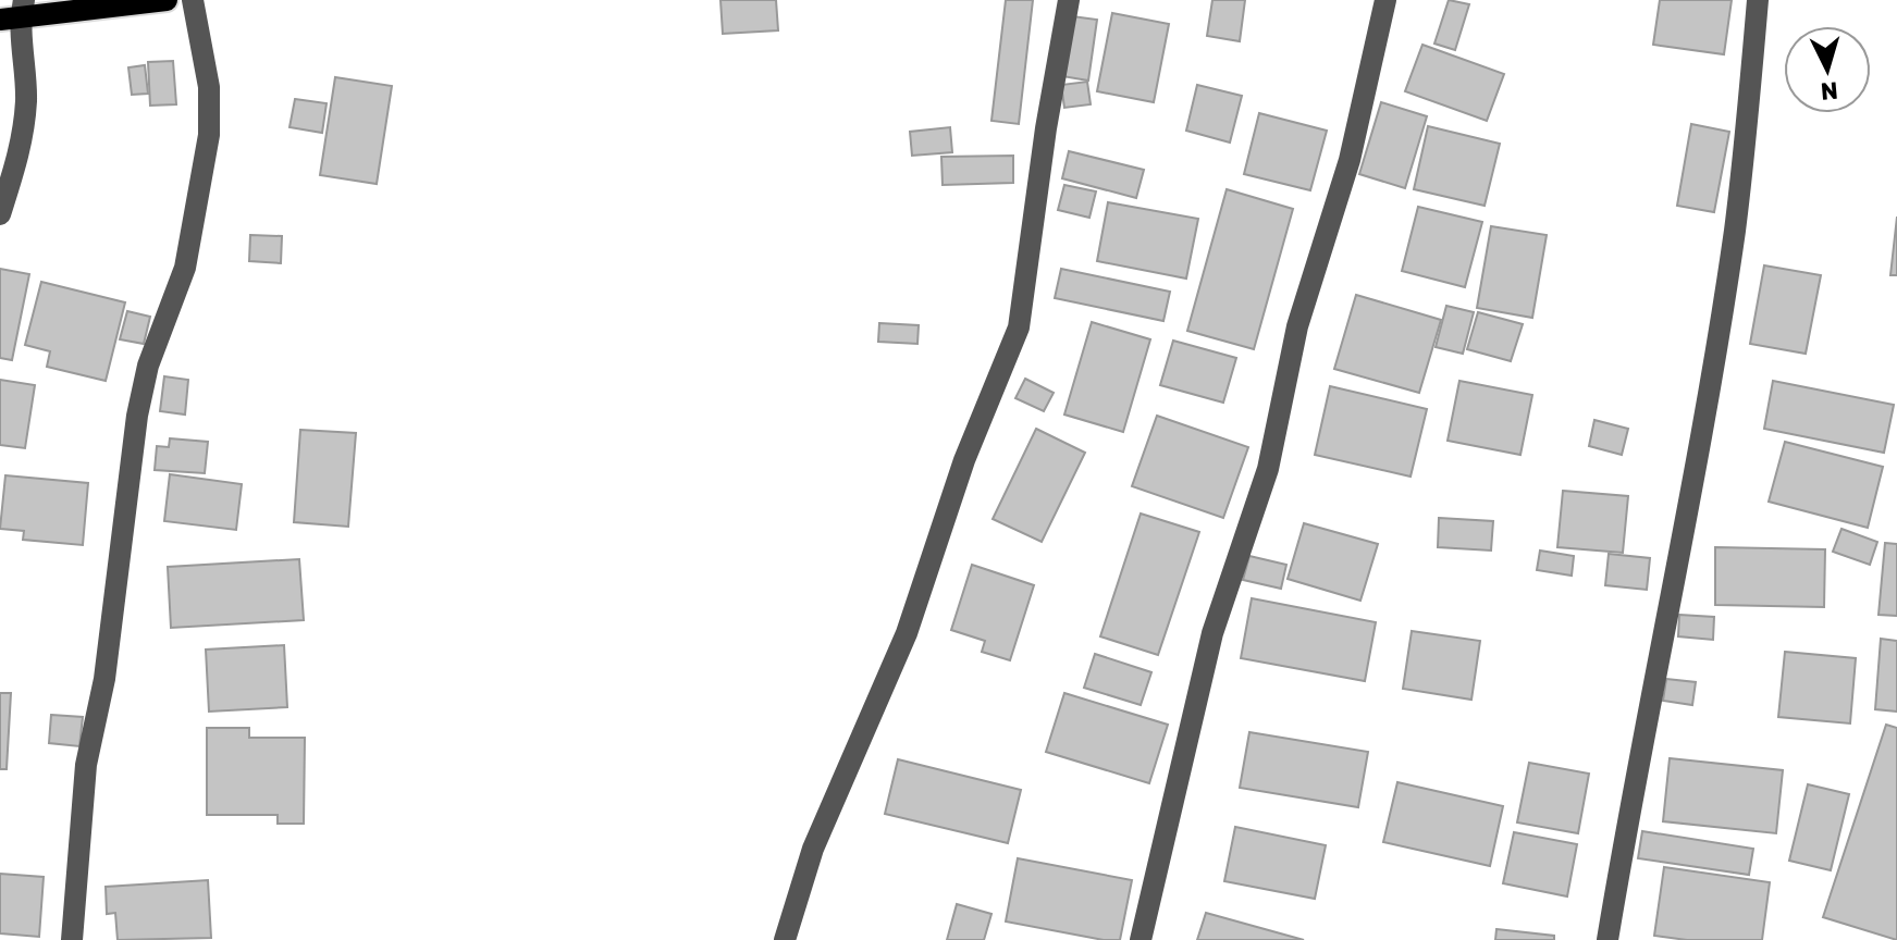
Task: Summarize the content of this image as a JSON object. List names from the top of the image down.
{
  "north": "bottom"
}
